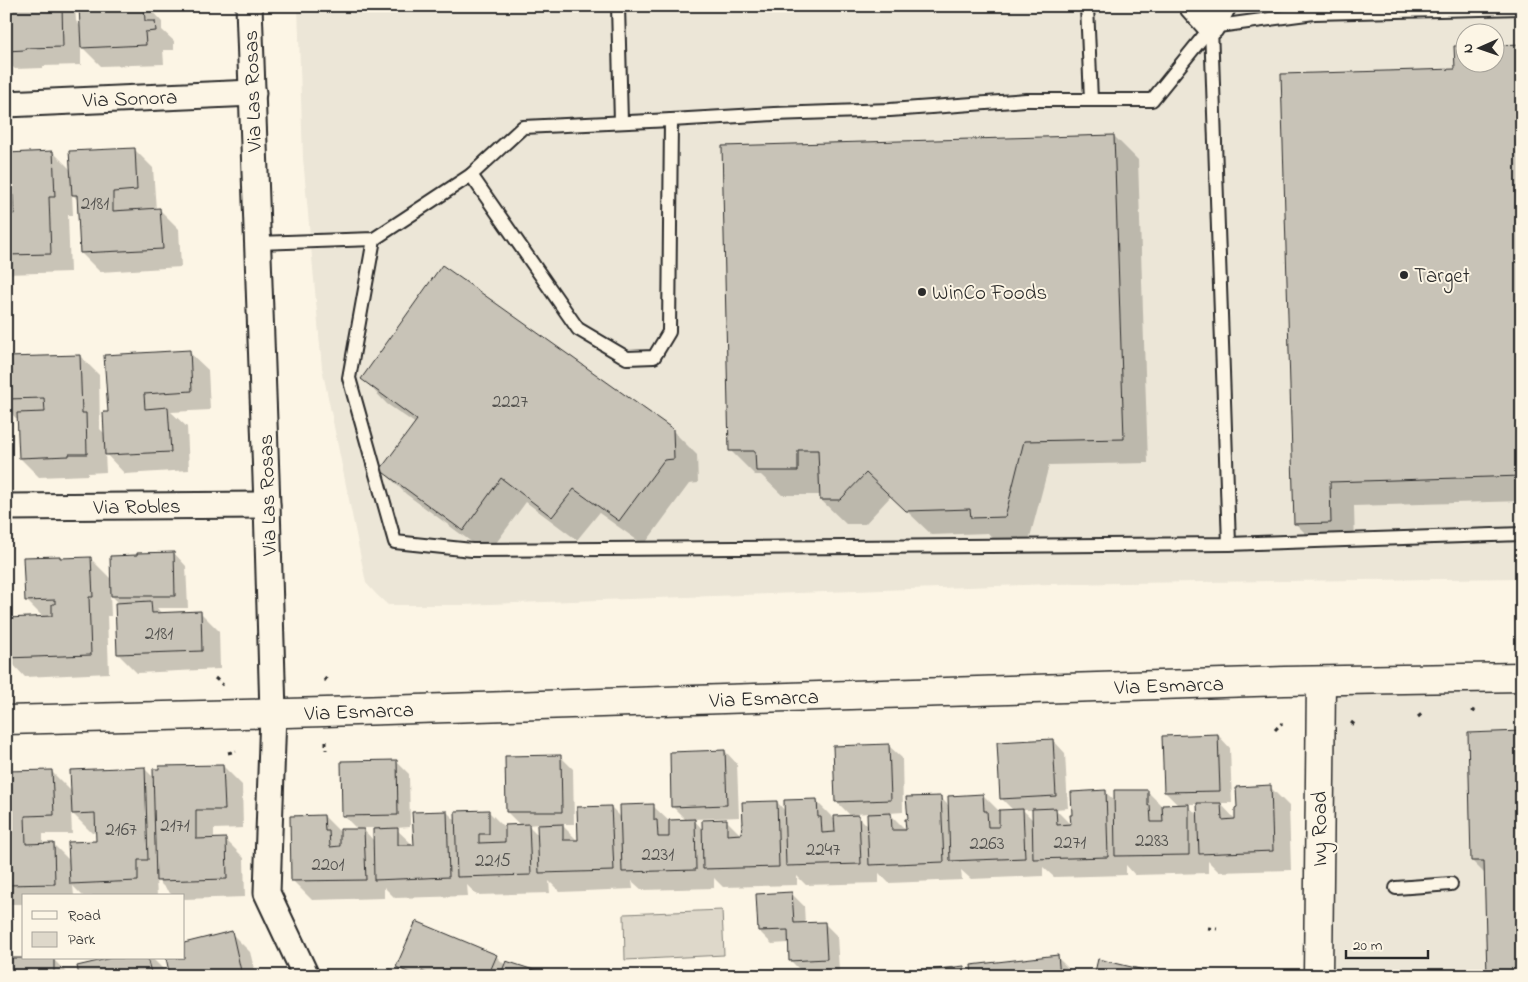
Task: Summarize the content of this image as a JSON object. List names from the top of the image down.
{
  "streets": {
    "street": [
      "Via Las Rosas",
      "Via Sonora",
      "Via Robles",
      "Via Esmarca",
      "Ivy Road"
    ]
  },
  "crossings": [
    ["Via Las Rosas", "Via Sonora"],
    ["Via Las Rosas", "Via Robles"],
    ["Via Las Rosas", "Via Esmarca"],
    ["Via Esmarca", "Ivy Road"]
  ],
  "places": ["Target", "WinCo Foods"],
  "house_numbers": [
    "2181",
    "2227",
    "2181",
    "2171",
    "2167",
    "2283",
    "2271",
    "2263",
    "2247",
    "2231",
    "2215",
    "2201"
  ],
  "legend": ["Road", "Park"],
  "scale_bar": "20 m",
  "north": "left"
}
